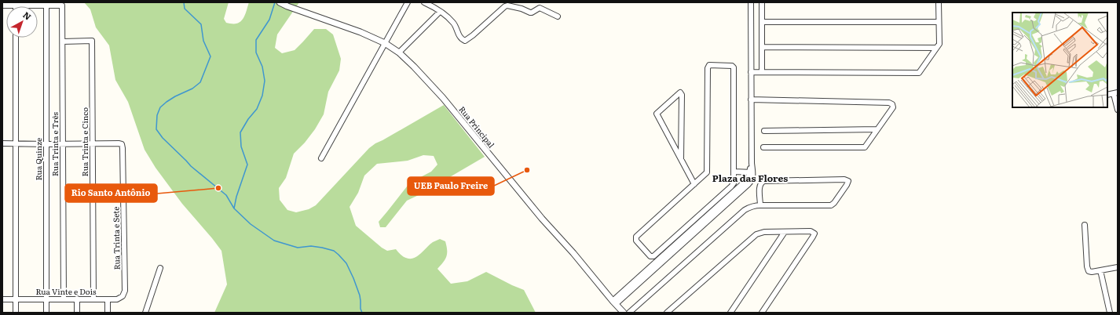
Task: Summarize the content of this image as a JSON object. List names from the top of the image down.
{
  "streets": {
    "street": [
      "Rua Principal",
      "Rua Trinta e Cinco",
      "Rua Trinta e Três",
      "Rua Quinze",
      "Rua Trinta e Sete",
      "Rua Vinte e Dois"
    ]
  },
  "crossings": [
    ["Rua Trinta e Cinco", "Rua Trinta e Três"],
    ["Rua Trinta e Cinco", "Rua Trinta e Sete"],
    ["Rua Trinta e Cinco", "Rua Vinte e Dois"],
    ["Rua Trinta e Três", "Rua Quinze"],
    ["Rua Trinta e Três", "Rua Vinte e Dois"],
    ["Rua Quinze", "Rua Vinte e Dois"],
    ["Rua Trinta e Sete", "Rua Vinte e Dois"]
  ],
  "districts": ["Plaza das Flores"],
  "places": ["UEB Paulo Freire", "Rio Santo Antônio"],
  "north": "top right"
}
